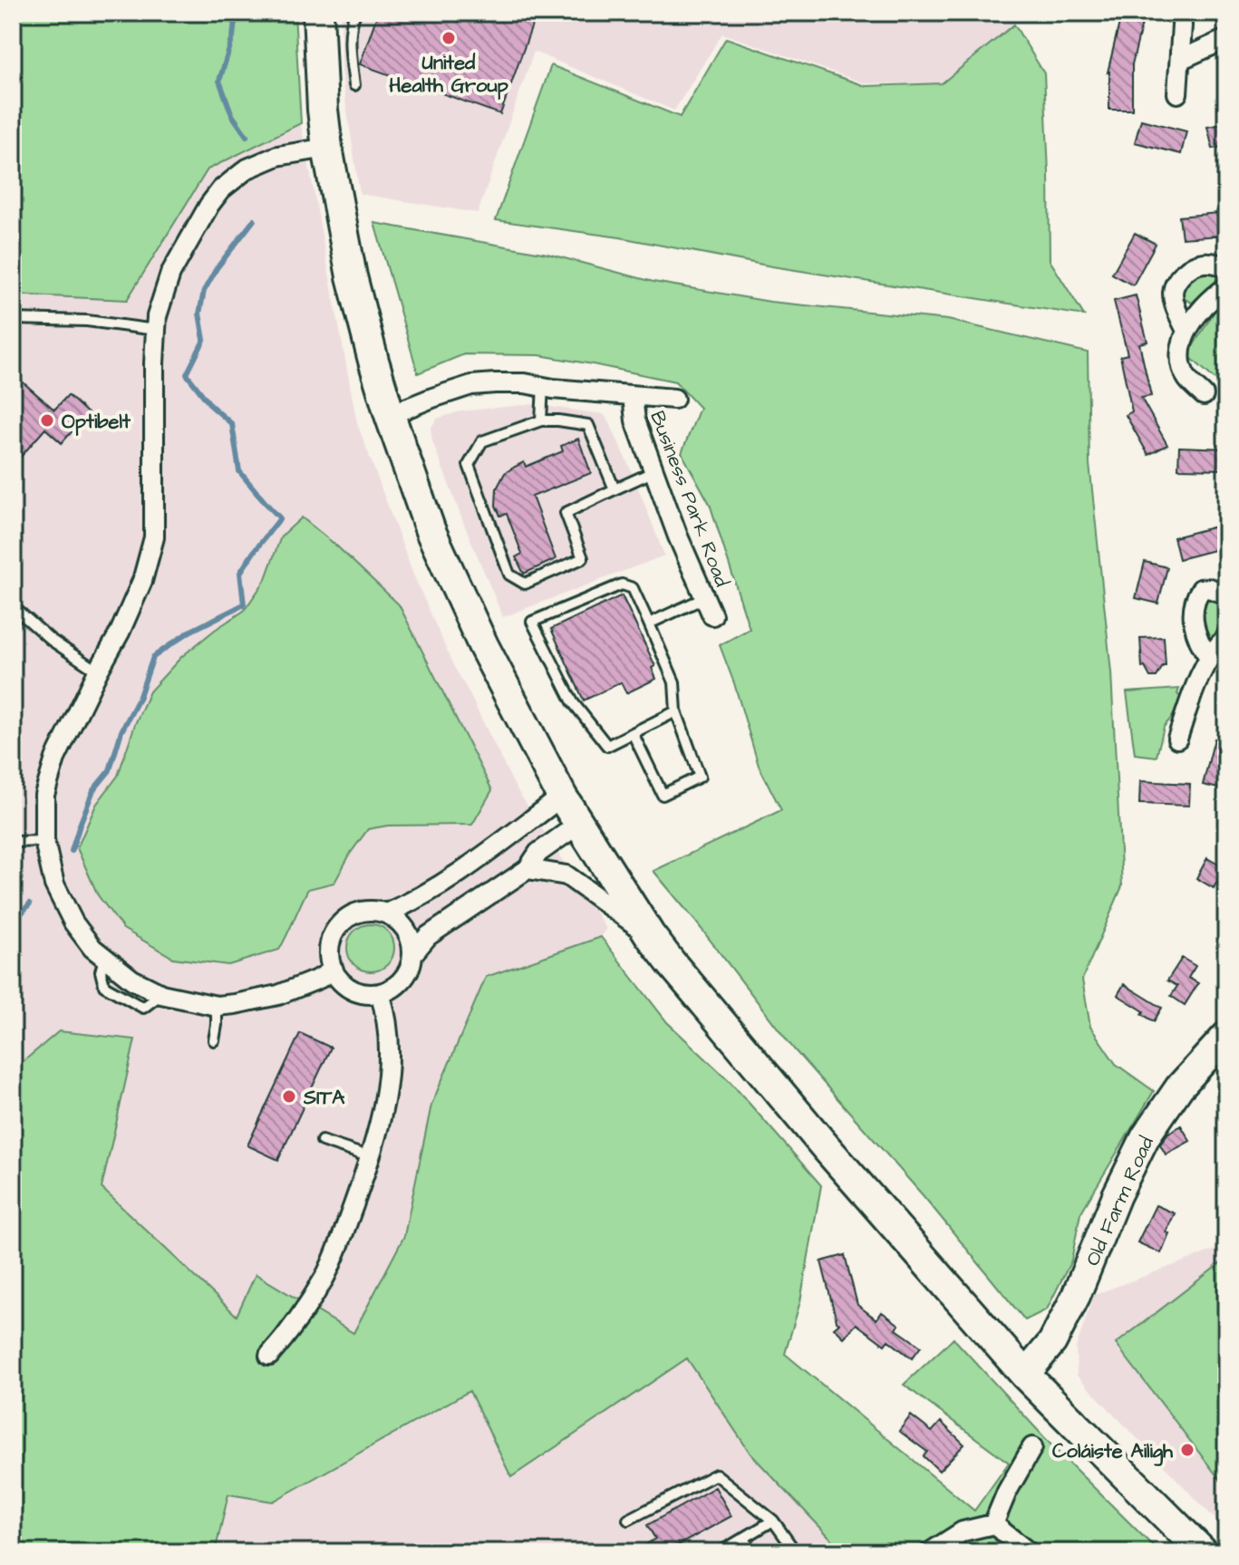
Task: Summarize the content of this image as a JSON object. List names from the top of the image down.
{
  "streets": {
    "street": ["Business Park Road", "Old Farm Road"]
  },
  "places": [
    "United Health Group",
    "Optibelt",
    "SITA",
    "Coláiste Ailigh"
  ]
}
